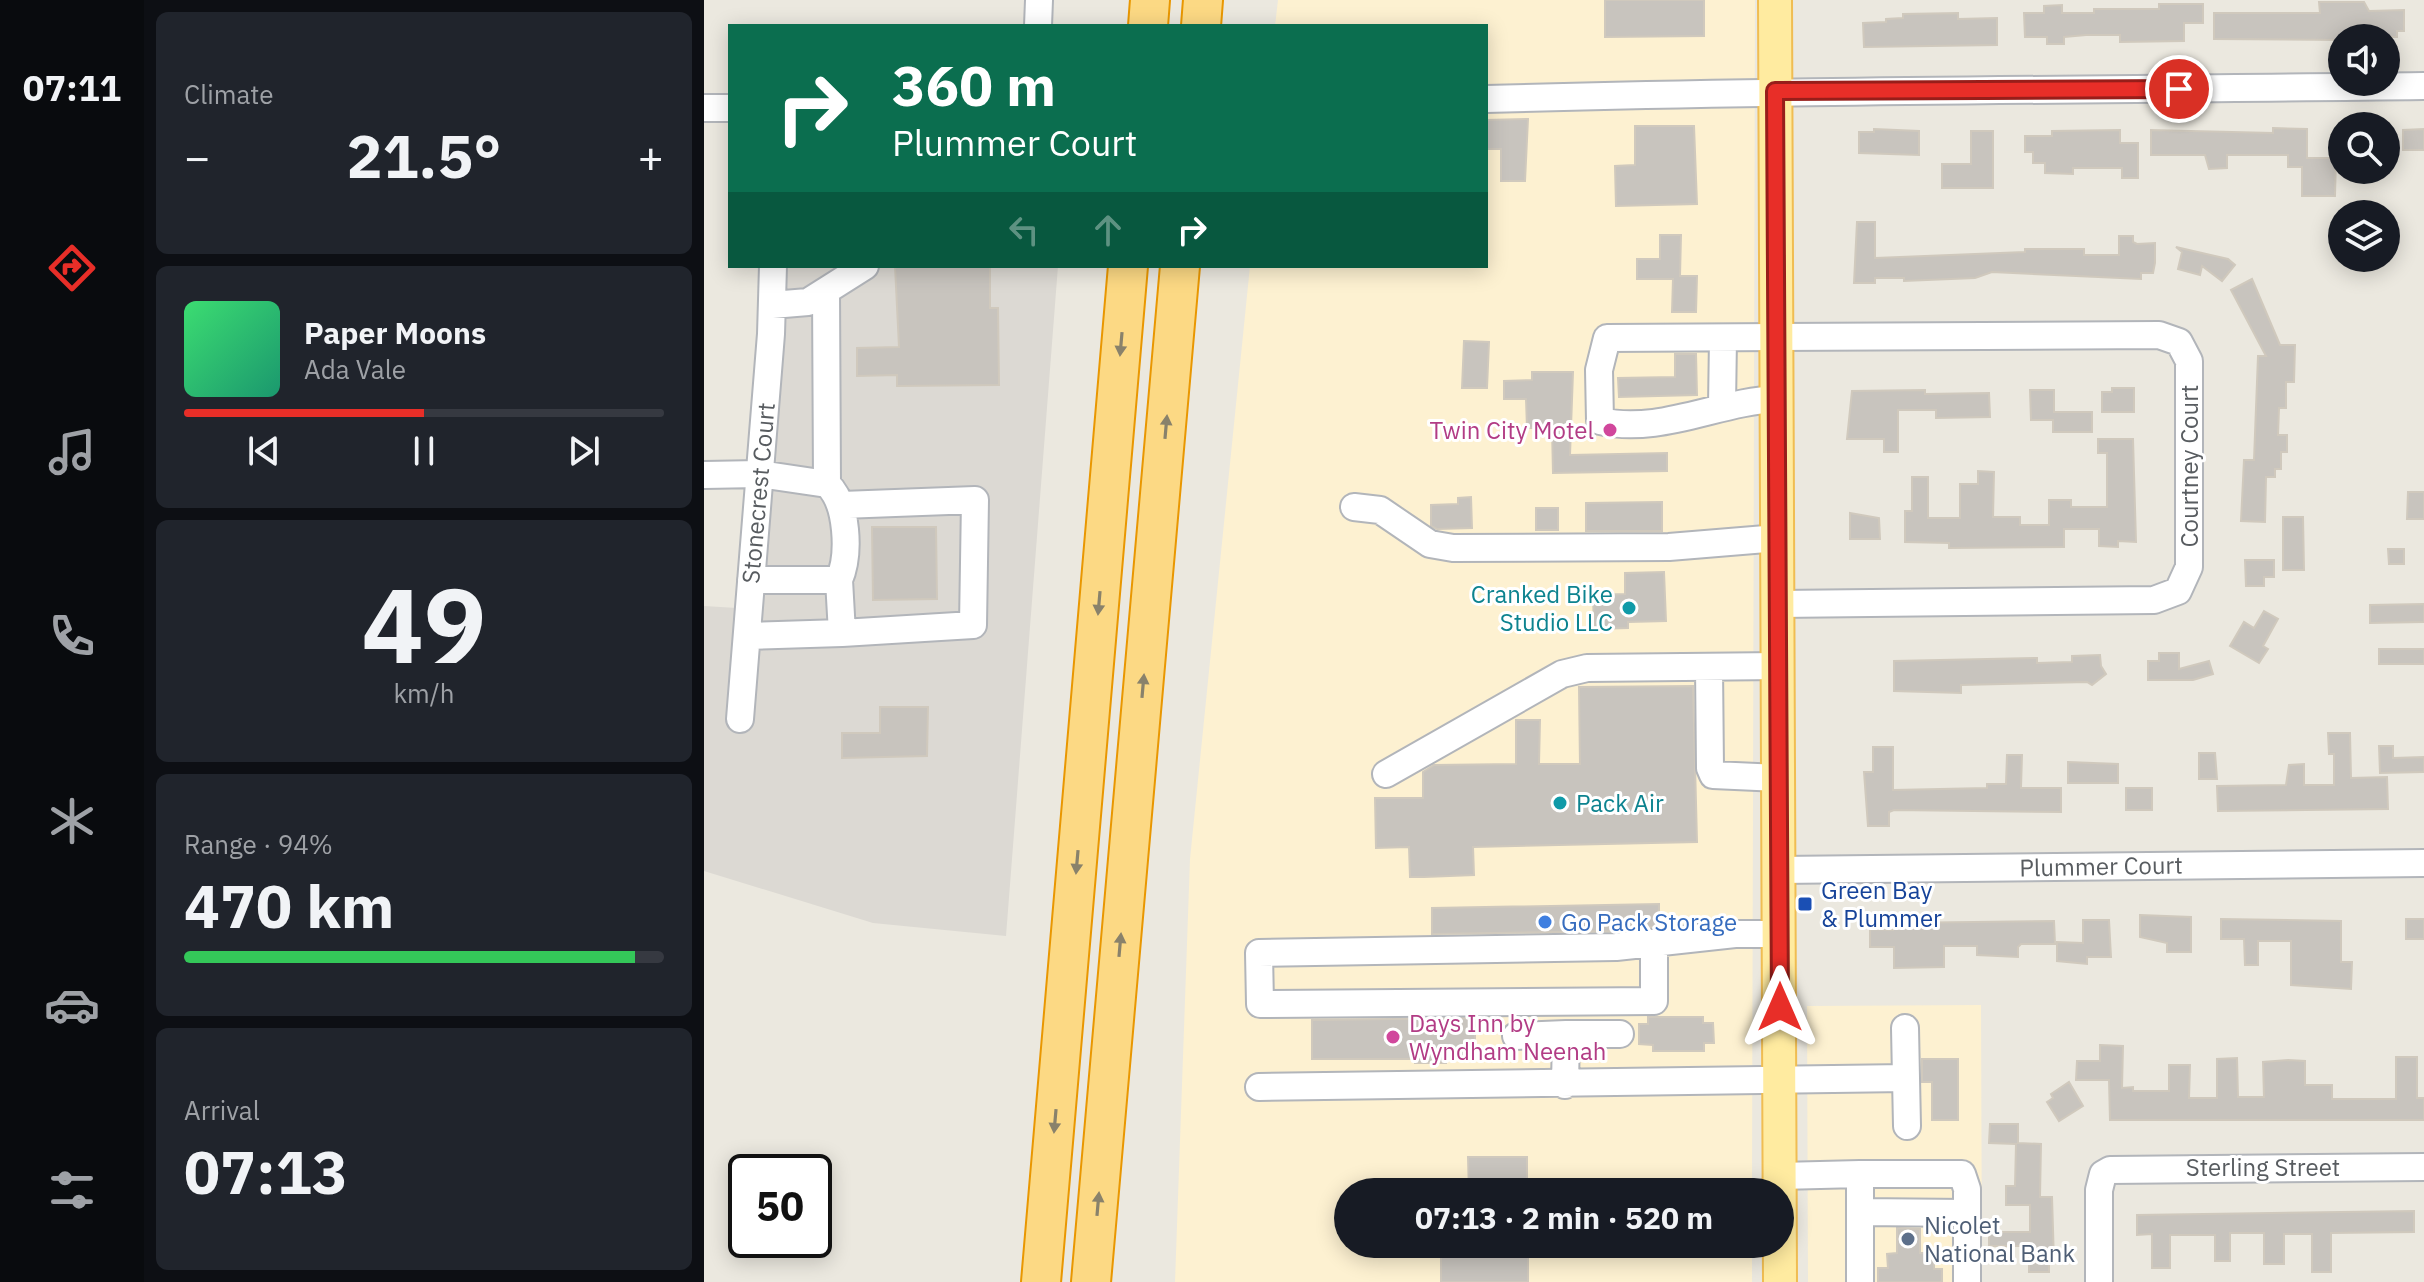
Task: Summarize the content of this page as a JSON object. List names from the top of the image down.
{
  "streets": {
    "street": [
      "Courtney Court",
      "Stonecrest Court",
      "Plummer Court",
      "Sterling Street"
    ]
  },
  "places": {
    "other": [
      "Twin City Motel",
      "Cranked Bike Studio LLC",
      "Pack Air",
      "Go Pack Storage",
      "Days Inn by Wyndham Neenah",
      "Nicolet National Bank"
    ],
    "transit": ["Green Bay & Plummer"]
  },
  "page": {
    "tabs": "07:11",
    "tile": [
      "Climate",
      ["49", "km/h"],
      ["Range · 94%", "470 km"],
      ["Arrival", "07:13"]
    ],
    "turn": ["360 m", "Plummer Court"],
    "heat": ["−", "21.5°", "+"],
    "song": ["Paper Moons", "Ada Vale"],
    "limit": "50",
    "trip": "07:13 · 2 min · 520 m"
  }
}
